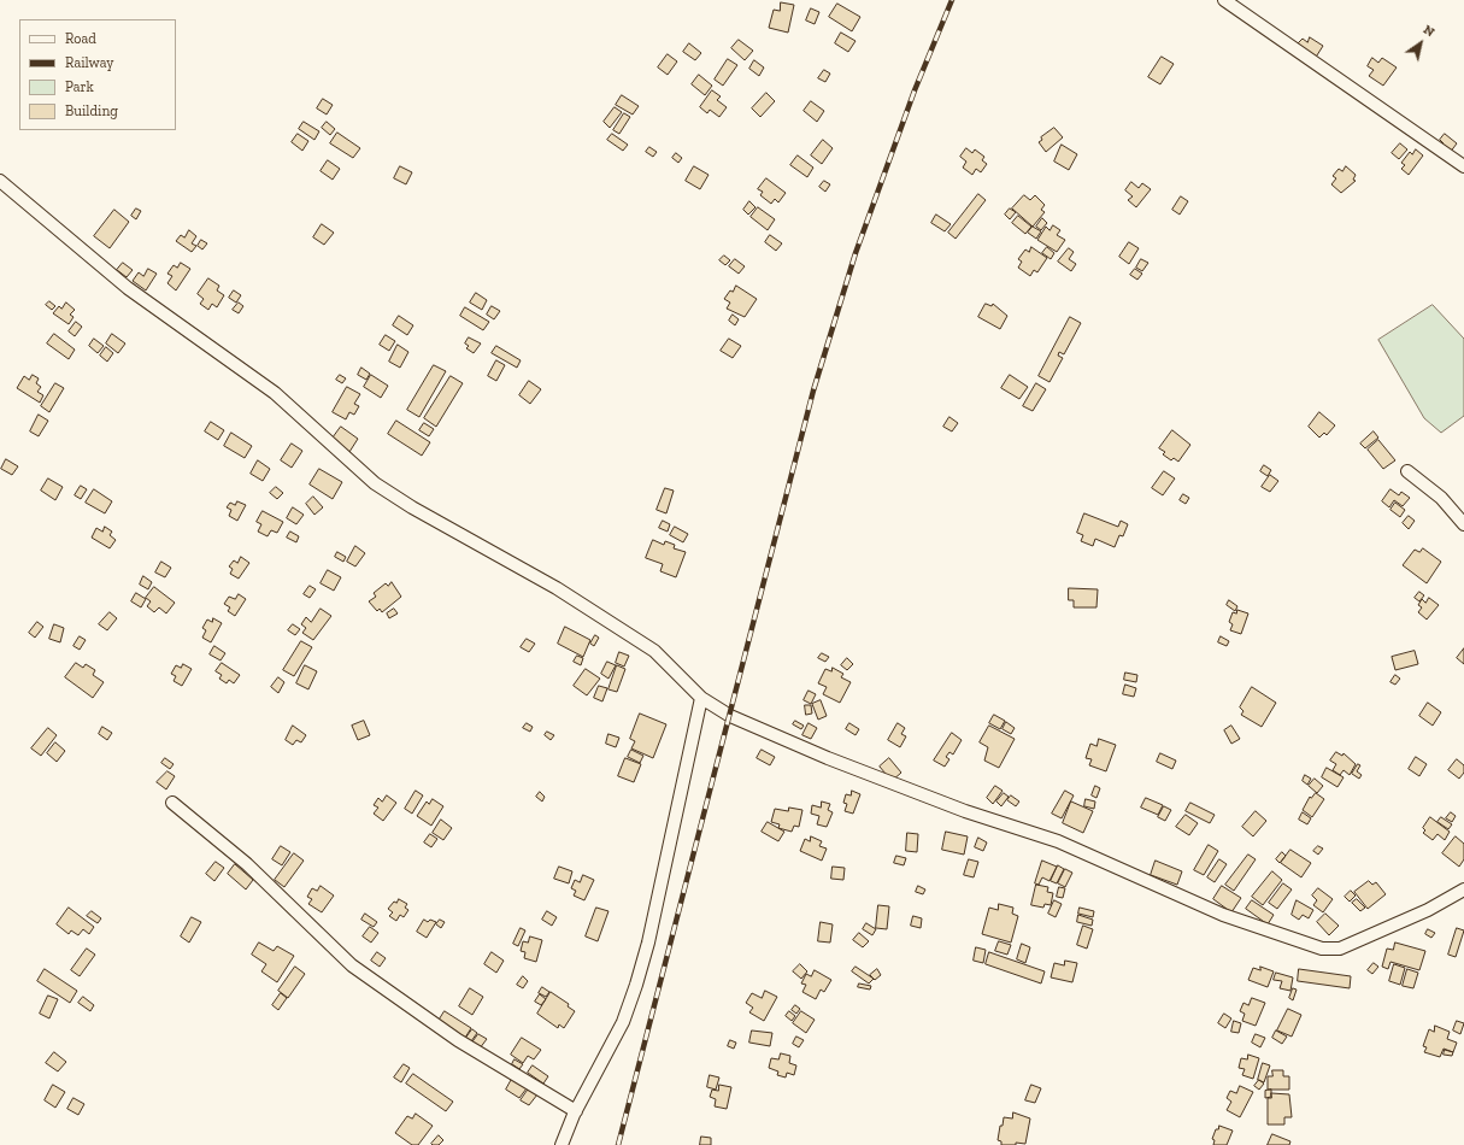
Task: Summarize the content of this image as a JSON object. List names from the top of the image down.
{
  "legend": [
    "Road",
    "Railway",
    "Park",
    "Building"
  ],
  "north": "top right"
}
